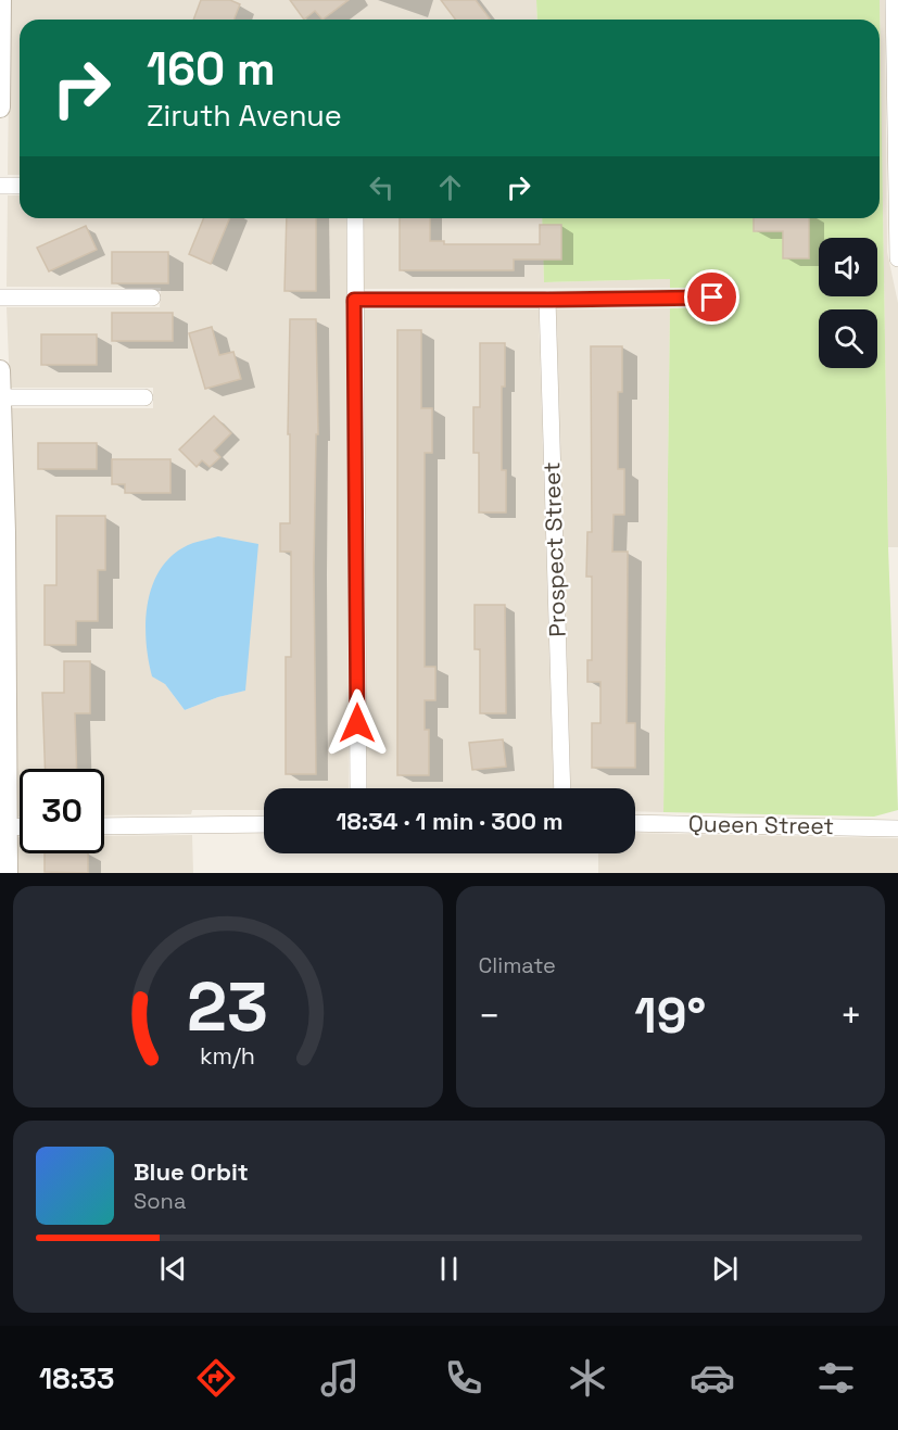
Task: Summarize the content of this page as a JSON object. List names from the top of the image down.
{
  "streets": {
    "street": ["Prospect Street", "Queen Street"]
  },
  "page": {
    "turn": ["160 m", "Ziruth Avenue"],
    "limit": "30",
    "trip": "18:34 · 1 min · 300 m",
    "tile": "Climate",
    "heat": ["−", "19°", "+"],
    "song": ["Blue Orbit", "Sona"],
    "tabs": "18:33",
    "gauge": ["23", "km/h"]
  }
}
